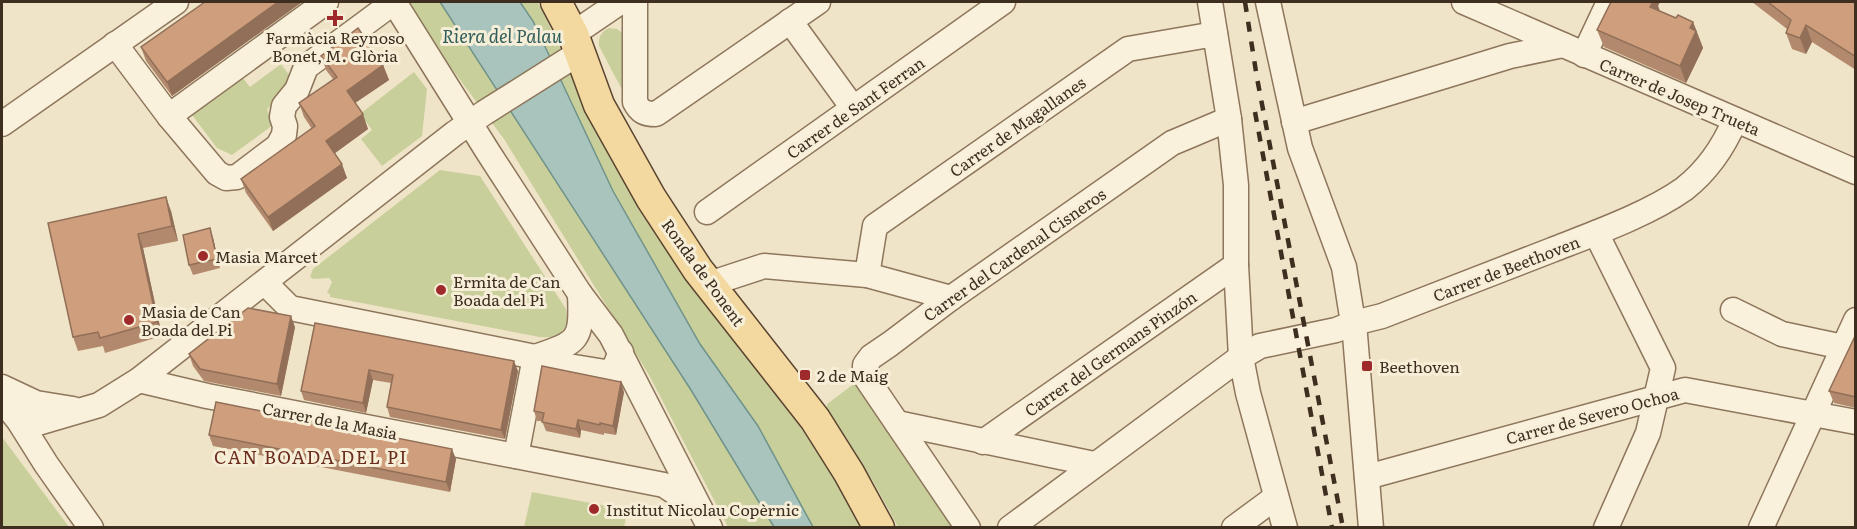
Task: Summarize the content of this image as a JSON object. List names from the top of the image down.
{
  "streets": {
    "main road": ["Ronda de Ponent"],
    "street": [
      "Carrer de Josep Trueta",
      "Carrer de Sant Ferran",
      "Carrer de Magallanes",
      "Carrer del Cardenal Cisneros",
      "Carrer de Beethoven",
      "Carrer del Germans Pinzón",
      "Carrer de Severo Ochoa",
      "Carrer de la Masia"
    ]
  },
  "crossings": [
    ["Carrer de Josep Trueta", "Carrer de Beethoven"]
  ],
  "districts": ["CAN BOADA DEL PI"],
  "water": ["Riera del Palau"],
  "places": {
    "health": ["Farmàcia Reynoso Bonet, M. Glòria"],
    "other": [
      "Masia Marcet",
      "Ermita de Can Boada del Pi",
      "Masia de Can Boada del Pi",
      "Institut Nicolau Copèrnic"
    ],
    "transit": ["Beethoven", "2 de Maig"]
  }
}
